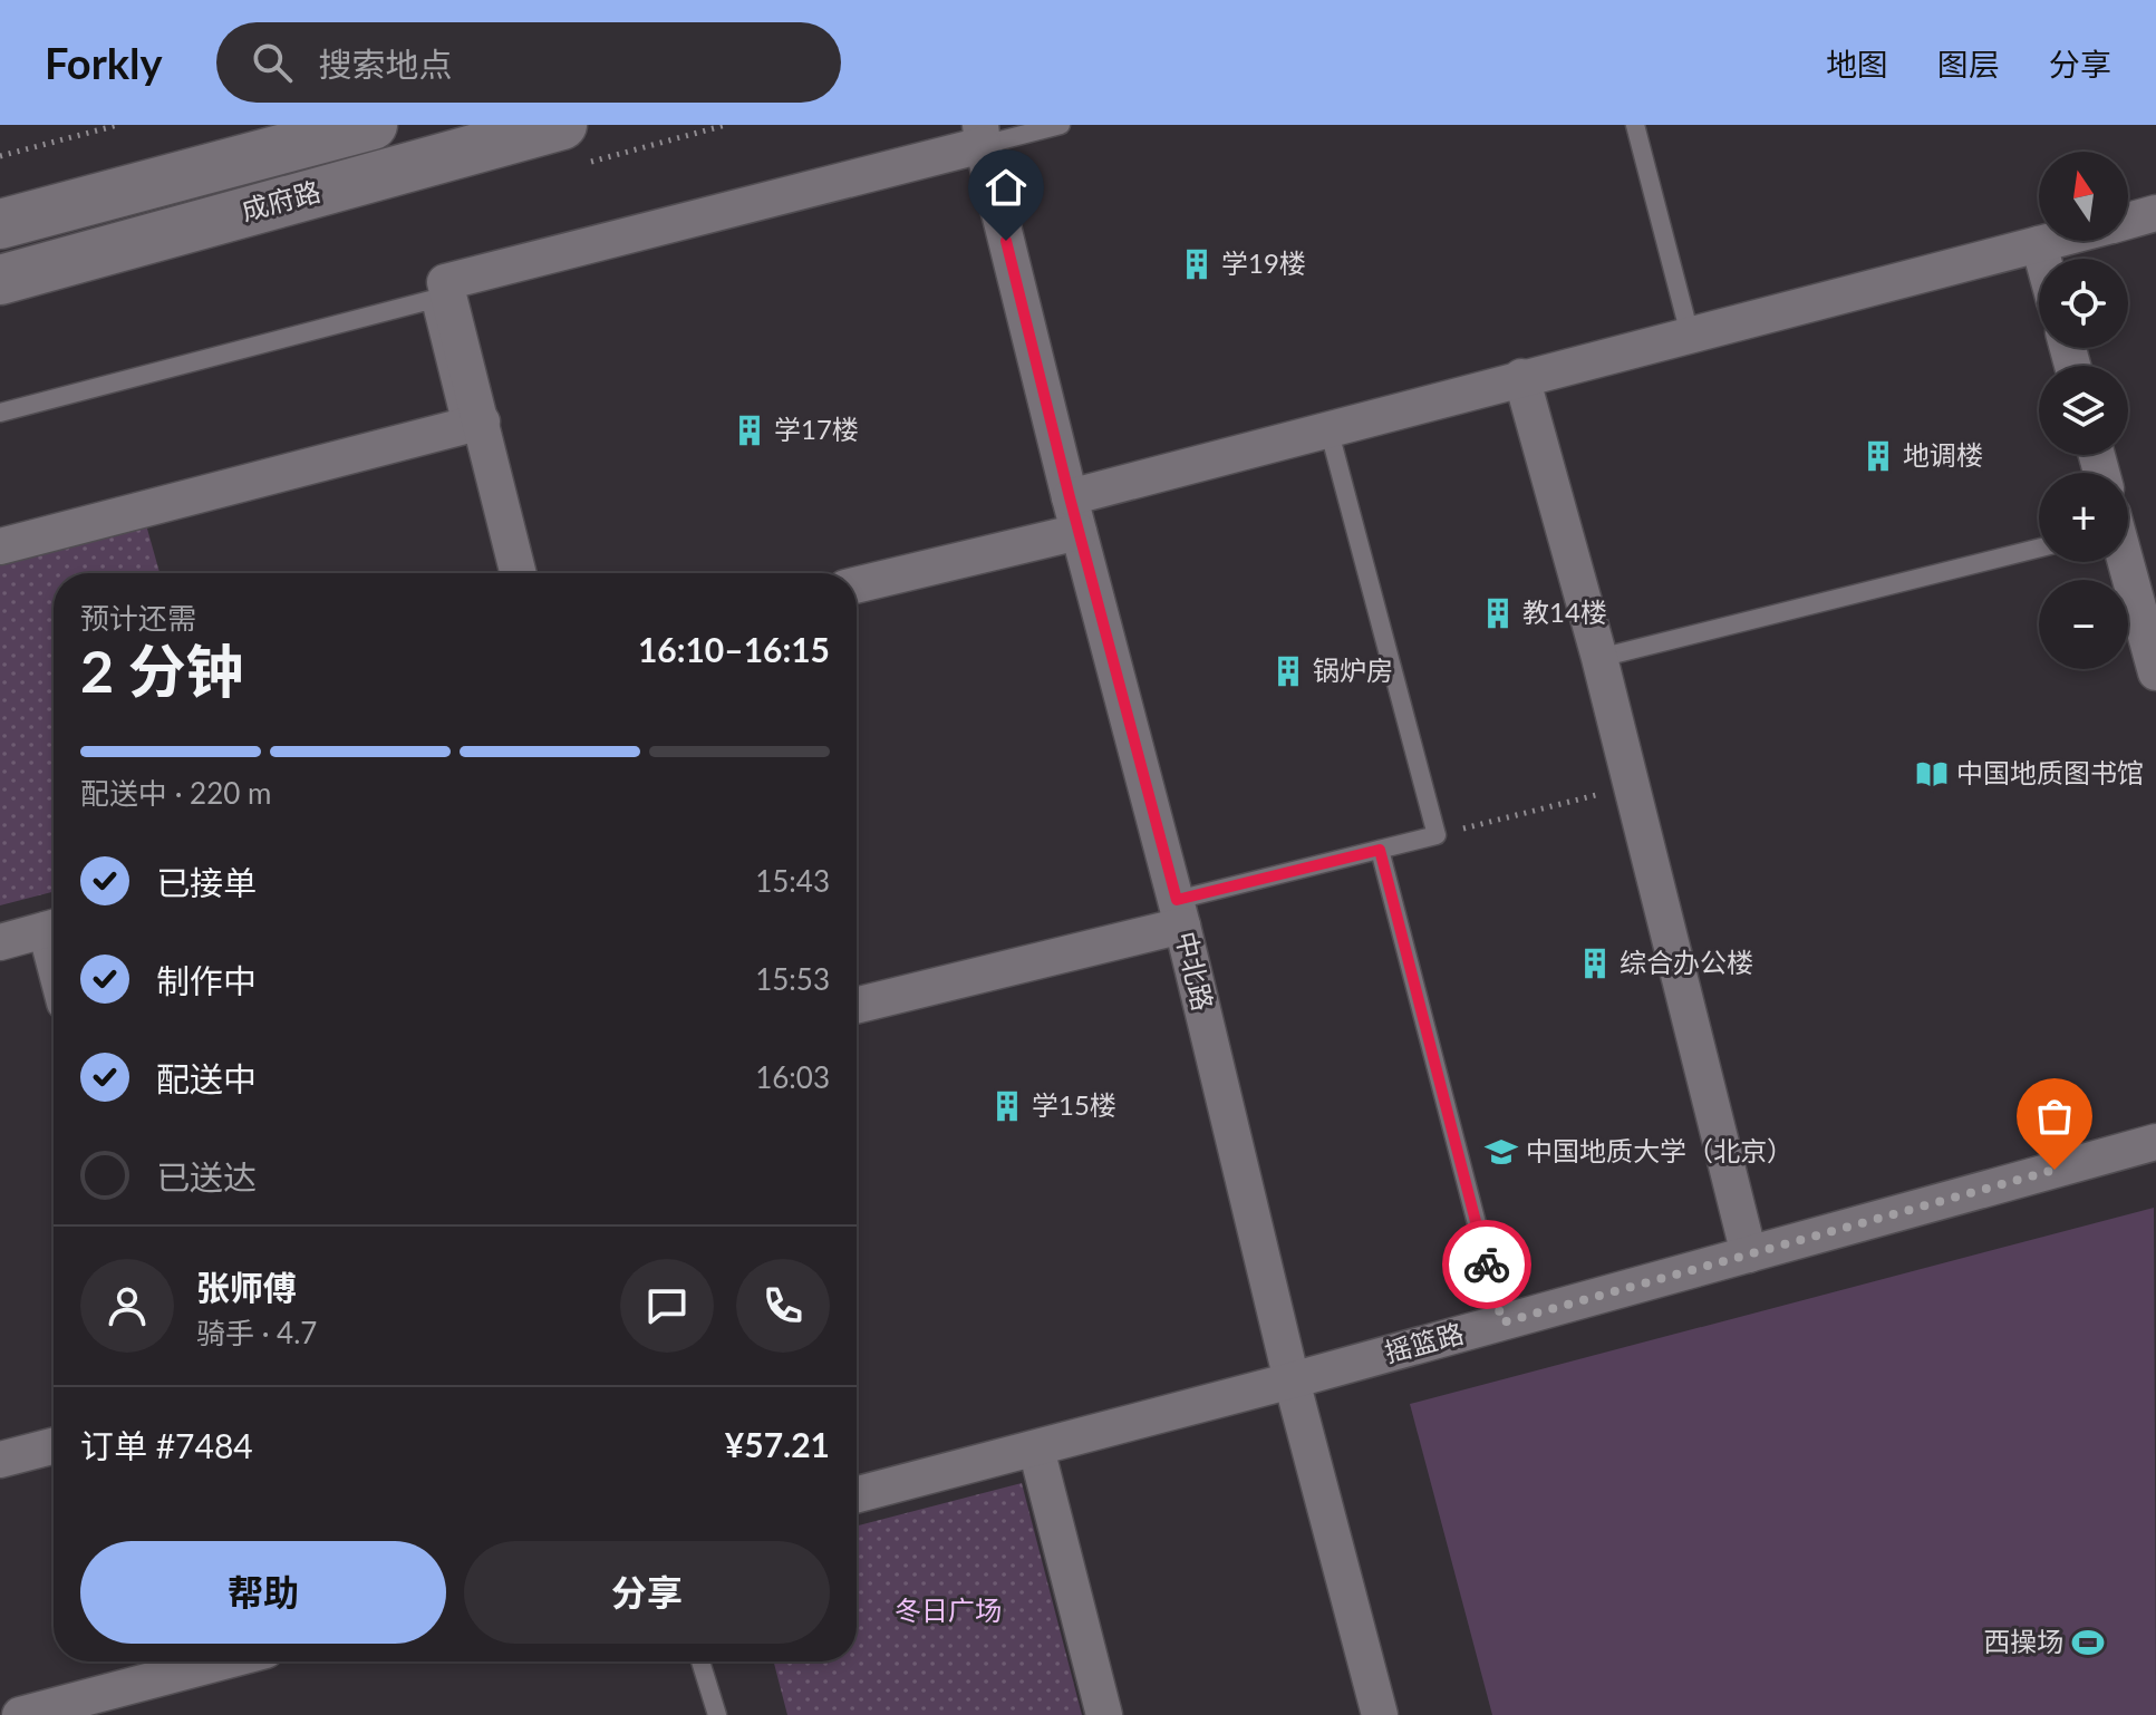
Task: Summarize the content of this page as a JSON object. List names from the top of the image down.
{
  "streets": {
    "main road": ["成府路"],
    "street": ["中北路", "摇篮路"]
  },
  "crossings": [
    ["中北路", "摇篮路"]
  ],
  "parks": ["冬日广场"],
  "places": {
    "building": [
      "学19楼",
      "学17楼",
      "地调楼",
      "教14楼",
      "锅炉房",
      "综合办公楼",
      "学15楼"
    ],
    "library": ["中国地质图书馆"],
    "school or university": ["中国地质大学（北京）"],
    "sports": ["西操场"]
  },
  "north": "top",
  "page": {
    "header": "Forkly",
    "search": "搜索地点",
    "nav": ["地图", "图层", "分享"],
    "map_buttons": ["+", "−"],
    "heading": ["2 分钟", "预计还需", "16:10–16:15"],
    "panel": [
      "张师傅",
      "骑手 · 4.7",
      "订单 #7484",
      "¥57.21"
    ],
    "bar": "配送中 · 220 m",
    "list": [
      ["已接单", "15:43"],
      ["制作中", "15:53"],
      ["配送中", "16:03"],
      "已送达"
    ],
    "buttons": ["帮助", "分享"]
  }
}
